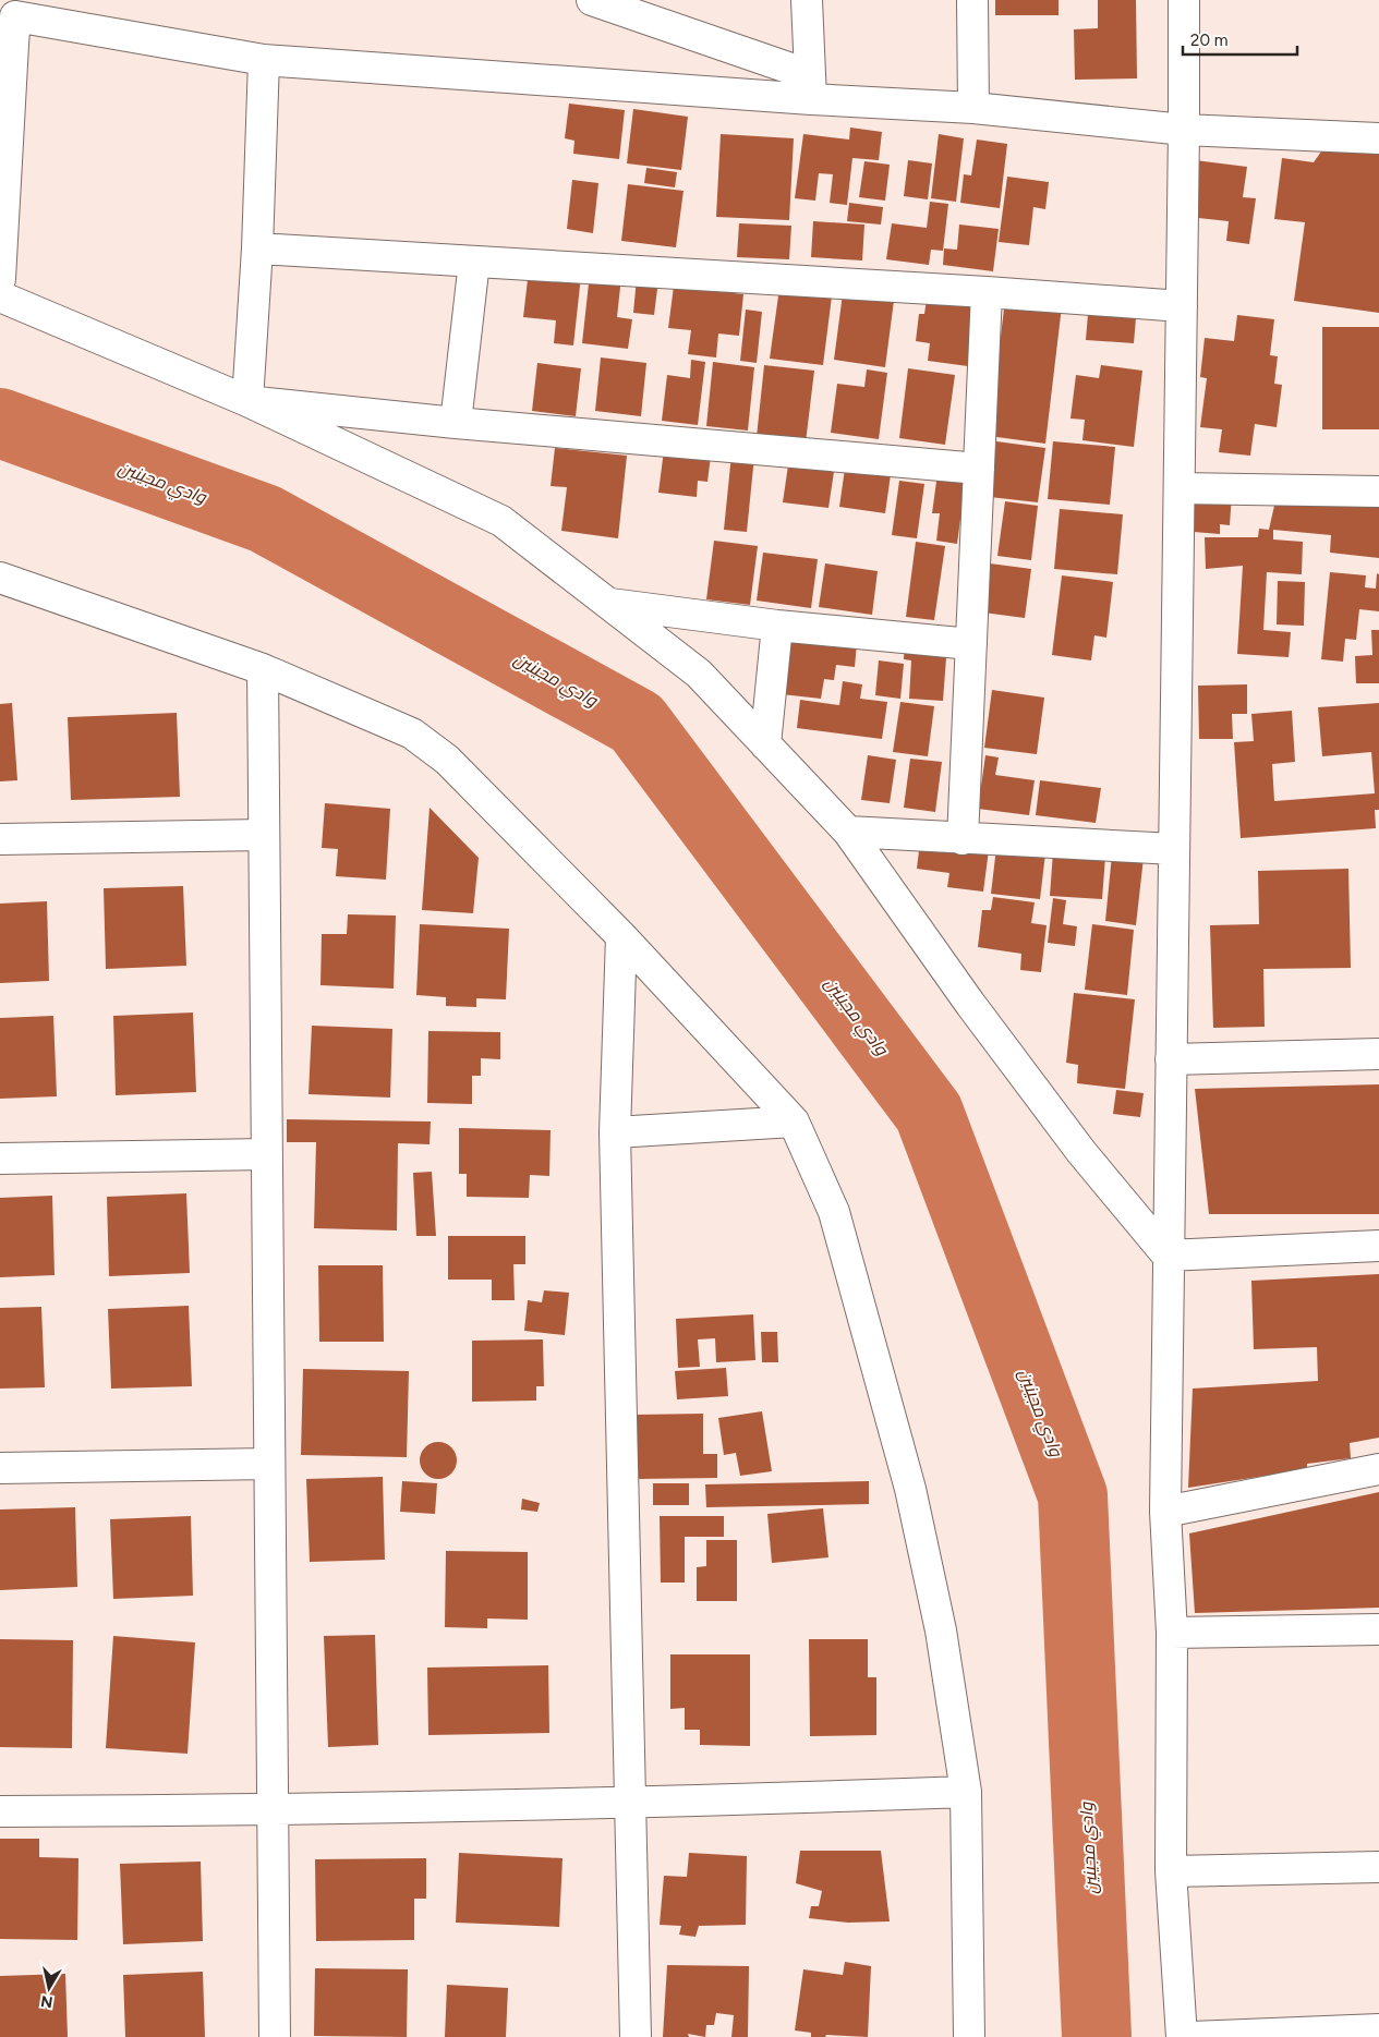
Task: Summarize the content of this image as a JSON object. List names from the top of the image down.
{
  "water": ["وادي مجينين"],
  "scale_bar": "20 m",
  "north": "bottom"
}
